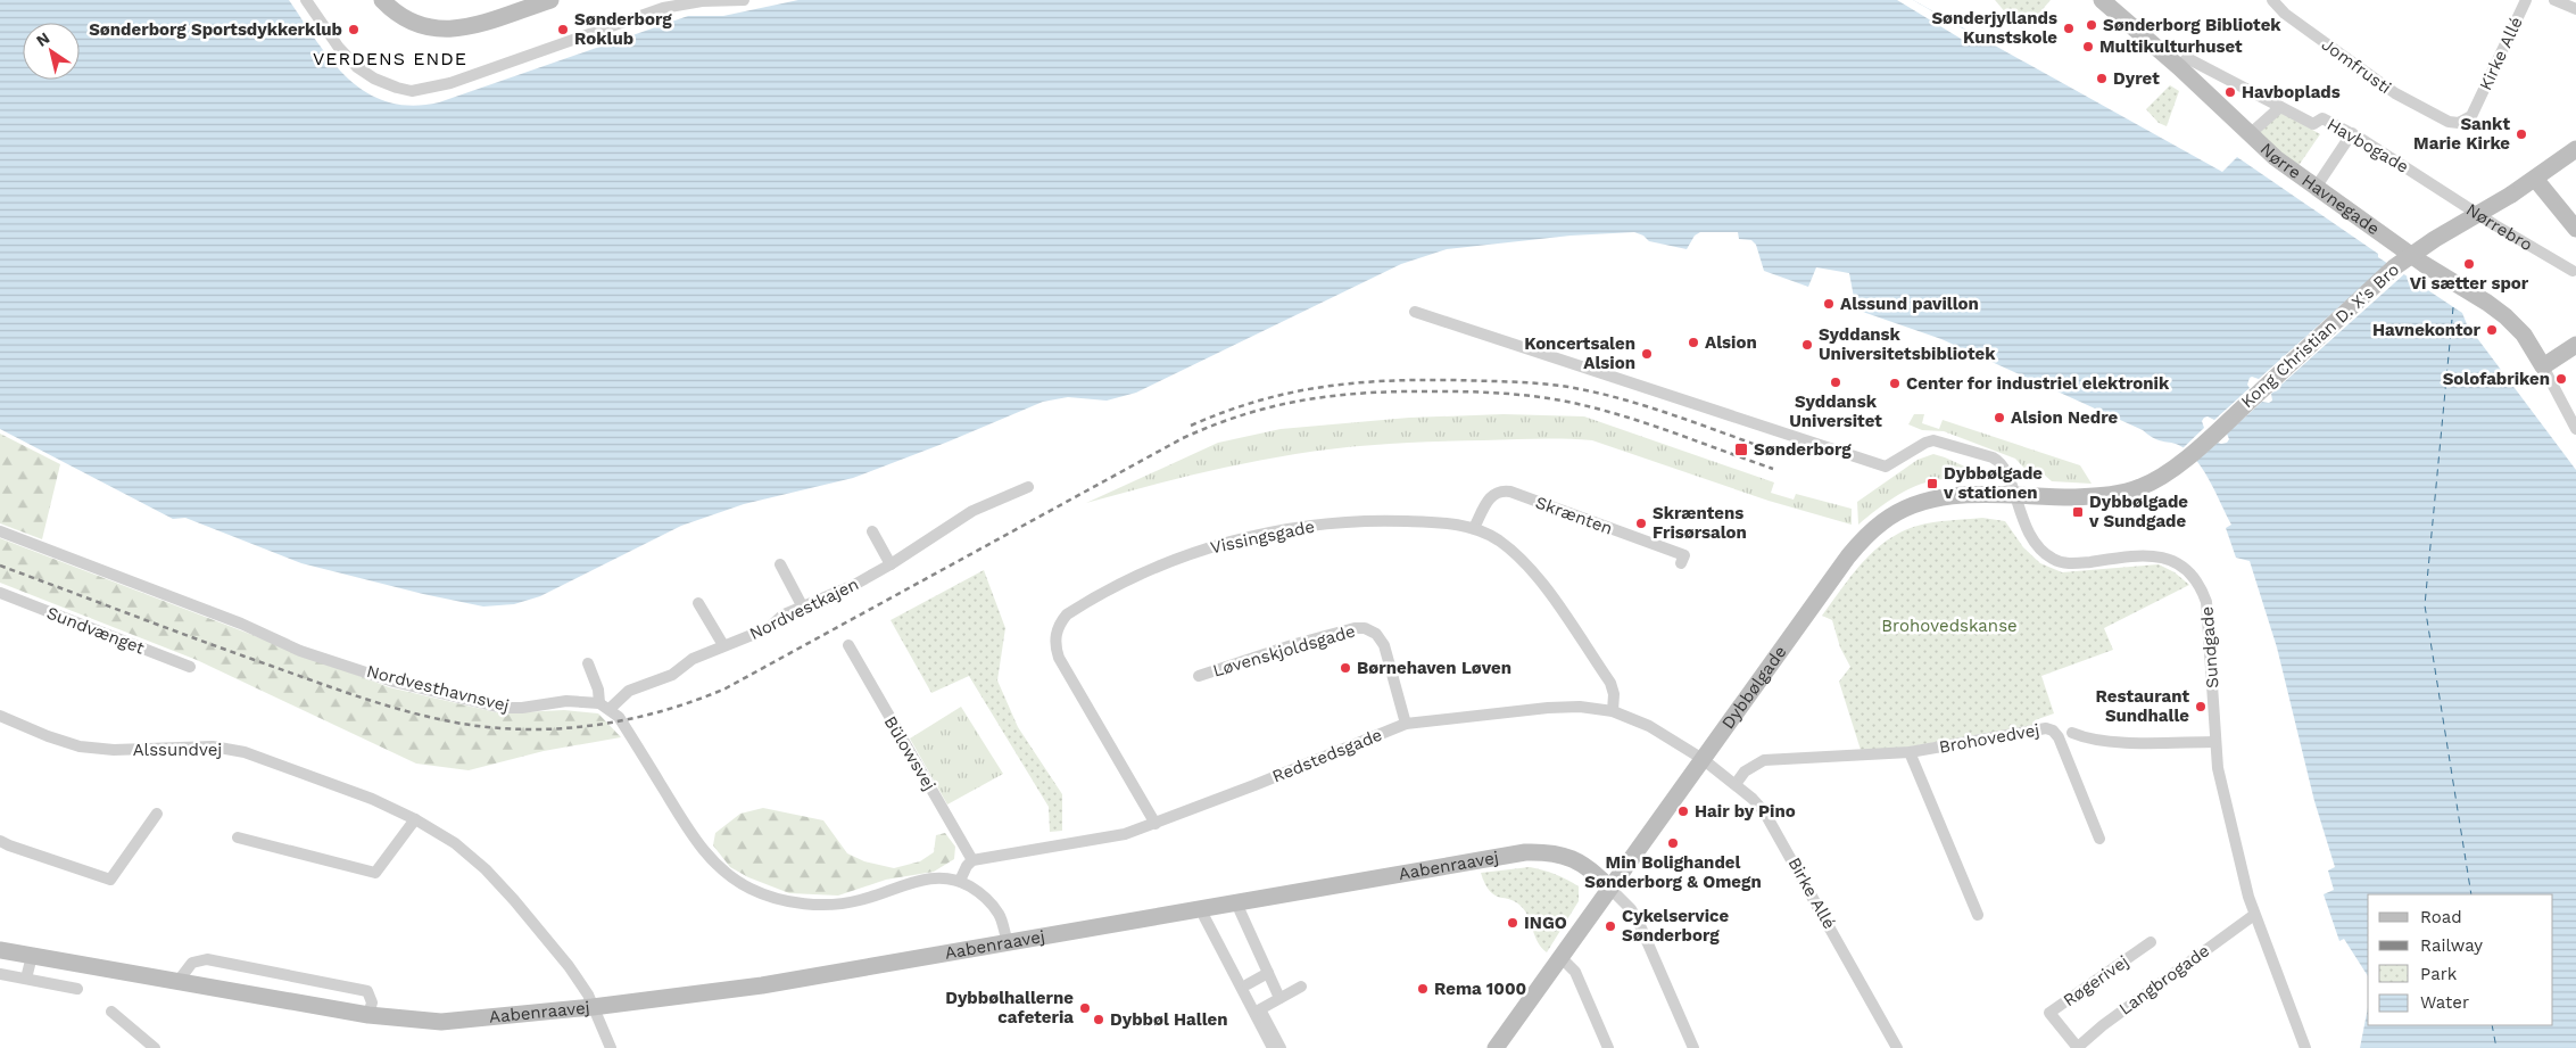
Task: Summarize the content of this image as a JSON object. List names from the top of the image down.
{
  "streets": {
    "street": [
      "Kirke Allé",
      "Jomfrusti",
      "Havbogade",
      "Nørre Havnegade",
      "Nørrebro",
      "Kong Christian D. X's Bro",
      "Skrænten",
      "Vissingsgade",
      "Nordvestkajen",
      "Sundvænget",
      "Sundgade",
      "Løvenskjoldsgade",
      "Dybbølgade",
      "Nordvesthavnsvej",
      "Brohovedvej",
      "Alssundvej",
      "Bülowsvej",
      "Redstedsgade",
      "Aabenraavej",
      "Birke Allé",
      "Langbrogade",
      "Røgerivej"
    ]
  },
  "crossings": [
    ["Kirke Allé", "Jomfrusti"],
    ["Havbogade", "Nørre Havnegade"],
    ["Havbogade", "Nørrebro"],
    ["Kong Christian D. X's Bro", "Dybbølgade"],
    ["Skrænten", "Vissingsgade"],
    ["Vissingsgade", "Redstedsgade"],
    ["Nordvestkajen", "Nordvesthavnsvej"],
    ["Sundgade", "Dybbølgade"],
    ["Sundgade", "Langbrogade"],
    ["Løvenskjoldsgade", "Redstedsgade"],
    ["Dybbølgade", "Redstedsgade"],
    ["Dybbølgade", "Aabenraavej"],
    ["Dybbølgade", "Birke Allé"],
    ["Brohovedvej", "Birke Allé"],
    ["Alssundvej", "Aabenraavej"],
    ["Bülowsvej", "Redstedsgade"],
    ["Redstedsgade", "Birke Allé"],
    ["Langbrogade", "Røgerivej"]
  ],
  "districts": ["VERDENS ENDE"],
  "parks": ["Brohovedskanse"],
  "places": {
    "other": [
      "Sønderborg Bibliotek",
      "Sønderjyllands Kunstskole",
      "Sønderborg Sportsdykkerklub",
      "Sønderborg Roklub",
      "Multikulturhuset",
      "Dyret",
      "Havboplads",
      "Sankt Marie Kirke",
      "Vi sætter spor",
      "Alssund pavillon",
      "Havnekontor",
      "Alsion",
      "Syddansk Universitetsbibliotek",
      "Koncertsalen Alsion",
      "Solofabriken",
      "Syddansk Universitet",
      "Center for industriel elektronik",
      "Alsion Nedre",
      "Skræntens Frisørsalon",
      "Børnehaven Løven",
      "Restaurant Sundhalle",
      "Hair by Pino",
      "Min Bolighandel Sønderborg & Omegn",
      "INGO",
      "Cykelservice Sønderborg",
      "Rema 1000",
      "Dybbølhallerne cafeteria",
      "Dybbøl Hallen"
    ],
    "transit": ["Sønderborg", "Dybbølgade v stationen", "Dybbølgade v Sundgade"]
  },
  "legend": [
    "Road",
    "Railway",
    "Park",
    "Water"
  ],
  "north": "top left"
}
